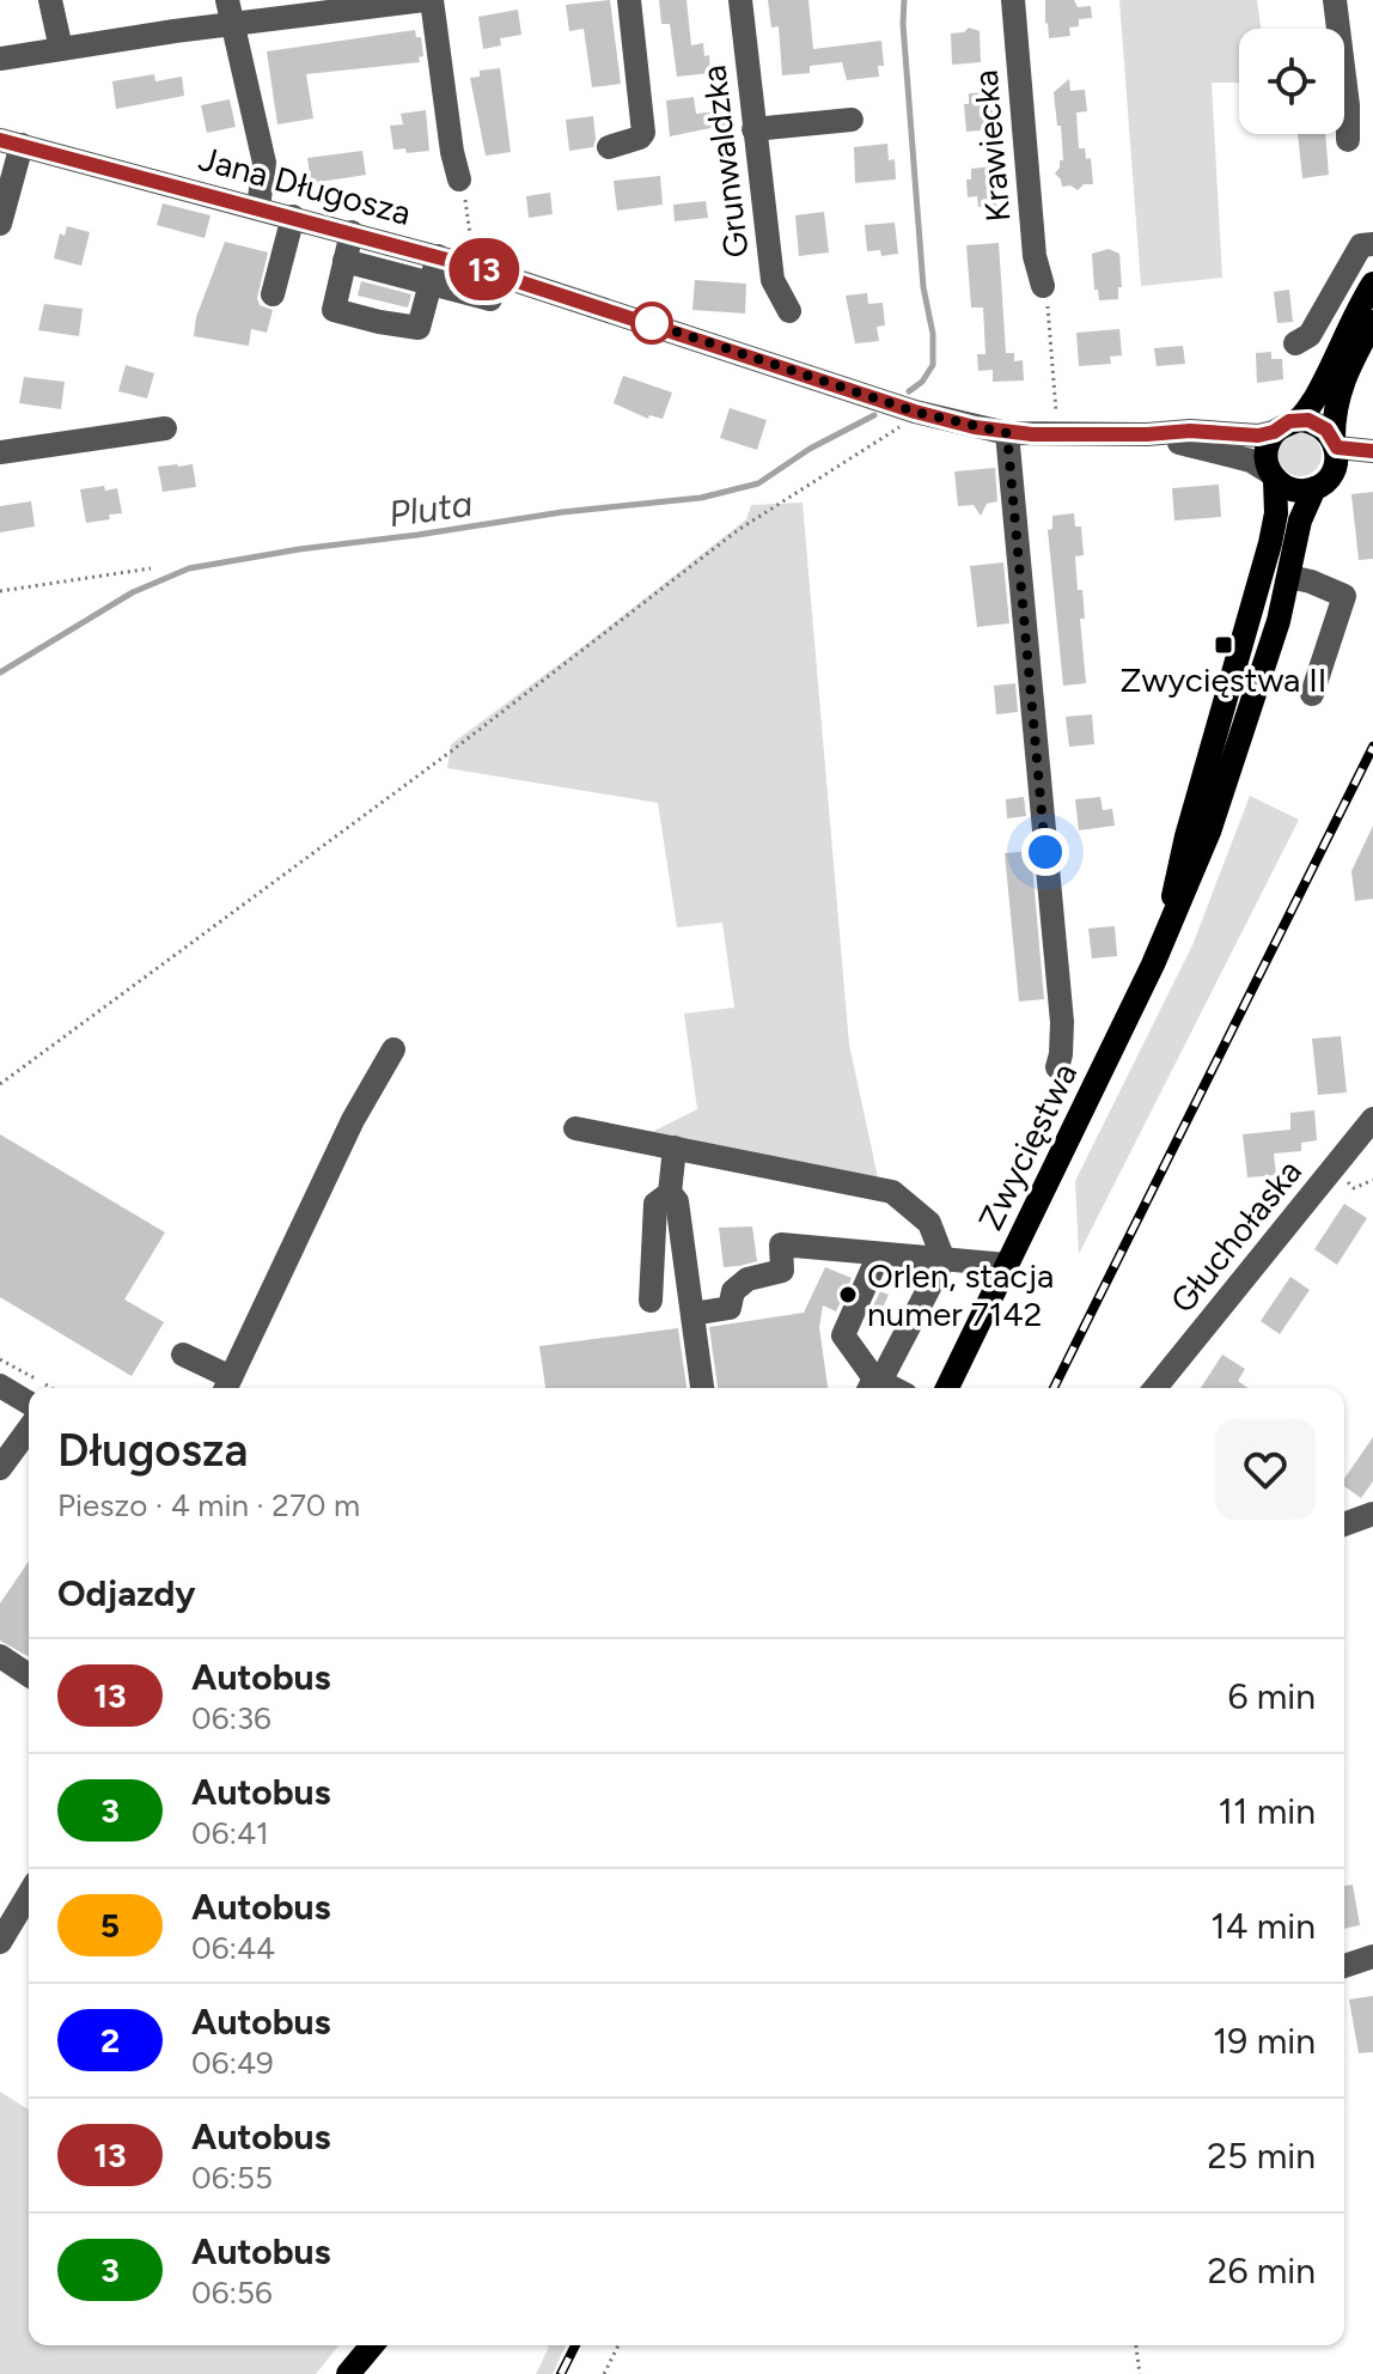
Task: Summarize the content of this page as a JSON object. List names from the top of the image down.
{
  "streets": {
    "main road": ["Zwycięstwa"],
    "street": [
      "Krawiecka",
      "Grunwaldzka",
      "Jana Długosza",
      "Głuchołaska"
    ]
  },
  "water": ["Pluta"],
  "places": {
    "transit": ["Zwycięstwa II"],
    "other": ["Orlen, stacja numer 7142"]
  },
  "lines": ["bus line 13"],
  "page": {
    "on_map": "13",
    "heading": [
      ["Długosza", "Pieszo · 4 min · 270 m"],
      "Odjazdy"
    ],
    "list": [
      {
        "mark": "13",
        "name": "Autobus",
        "note": "06:36",
        "value": "6 min"
      },
      {
        "mark": "3",
        "name": "Autobus",
        "note": "06:41",
        "value": "11 min"
      },
      {
        "mark": "5",
        "name": "Autobus",
        "note": "06:44",
        "value": "14 min"
      },
      {
        "mark": "2",
        "name": "Autobus",
        "note": "06:49",
        "value": "19 min"
      },
      {
        "mark": "13",
        "name": "Autobus",
        "note": "06:55",
        "value": "25 min"
      },
      {
        "mark": "3",
        "name": "Autobus",
        "note": "06:56",
        "value": "26 min"
      }
    ]
  }
}
